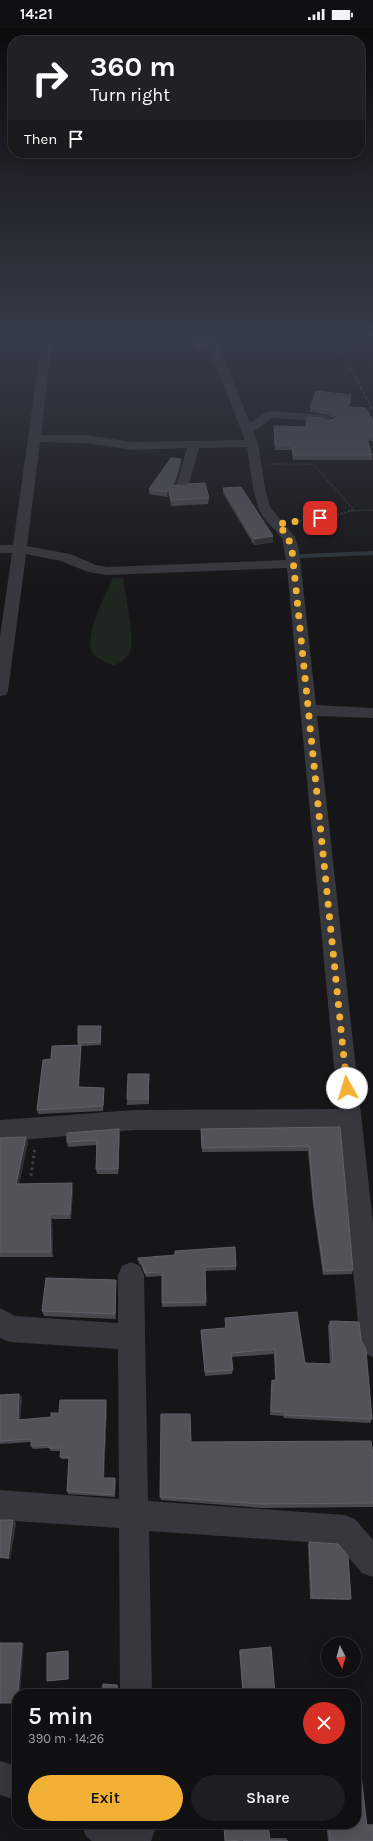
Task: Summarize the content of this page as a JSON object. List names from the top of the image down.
{
  "north": "bottom",
  "page": {
    "status": "14:21",
    "turn": ["360 m", "Turn right"],
    "then": "Then",
    "heading": ["5 min", "390 m · 14:26"],
    "buttons": ["Exit", "Share"]
  }
}
